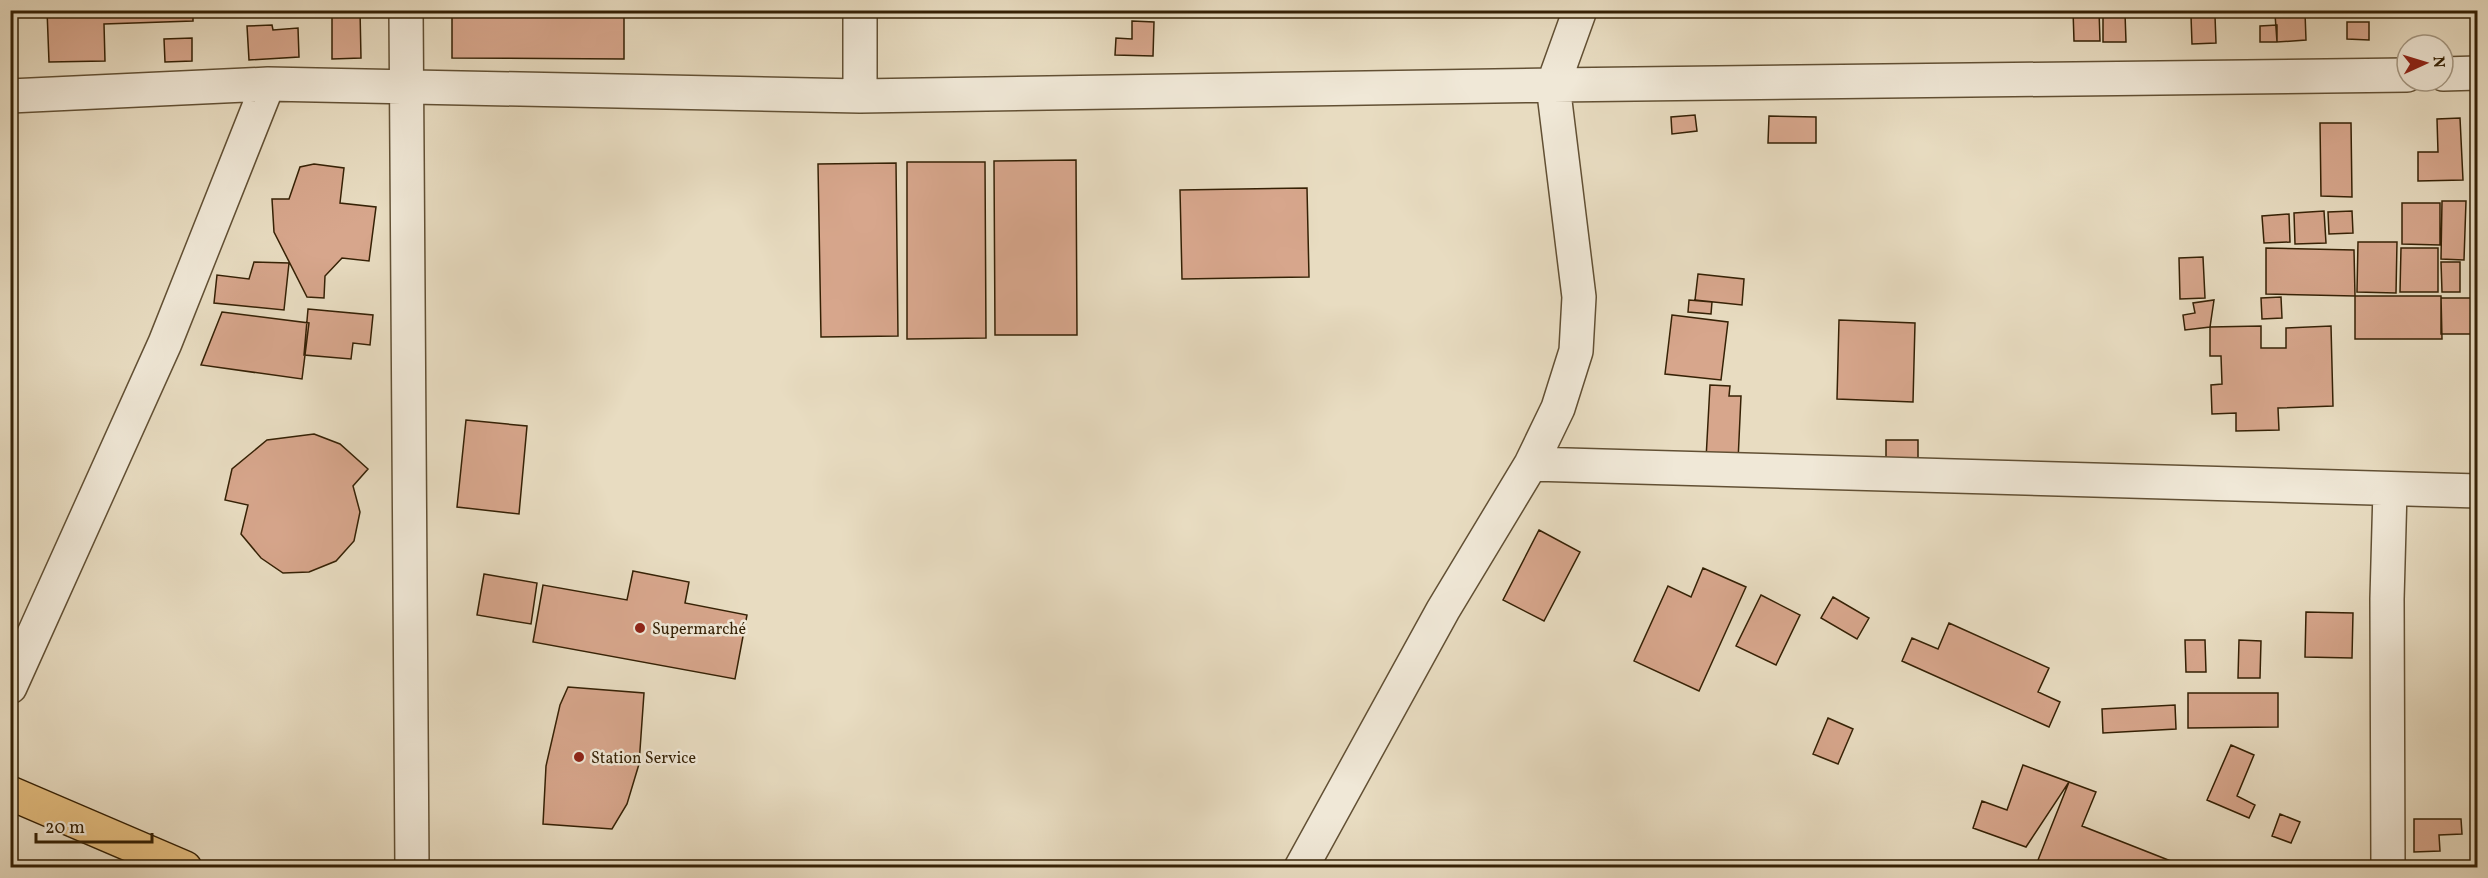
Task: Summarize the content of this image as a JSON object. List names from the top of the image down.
{
  "places": ["Supermarché", "Station Service"],
  "scale_bar": "20 m",
  "north": "right"
}
